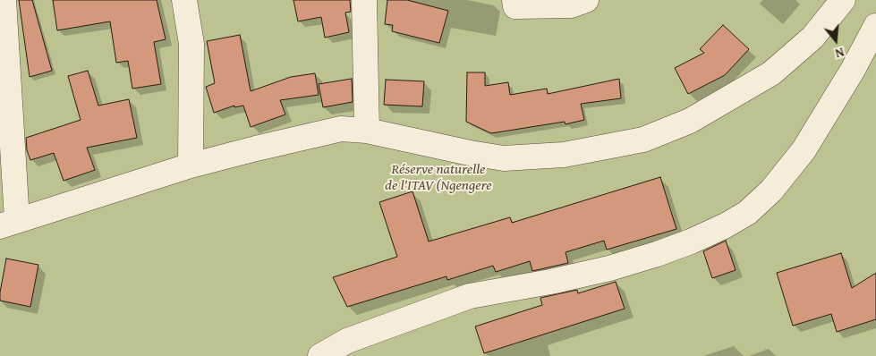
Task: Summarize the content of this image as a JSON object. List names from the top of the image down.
{
  "parks": ["Réserve naturelle de l'ITAV (Ngengere"],
  "north": "bottom"
}
